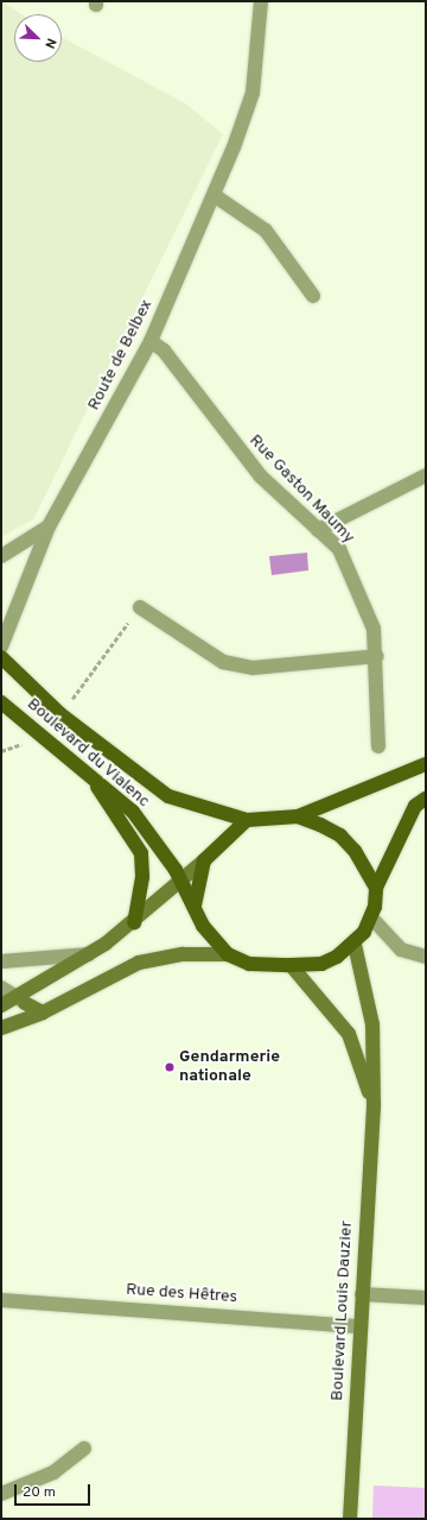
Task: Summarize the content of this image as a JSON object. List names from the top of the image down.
{
  "streets": {
    "main road": ["Boulevard du Vialenc", "Boulevard Louis Dauzier"],
    "street": ["Route de Belbex", "Rue Gaston Maumy", "Rue des Hêtres"]
  },
  "crossings": [
    ["Route de Belbex", "Rue Gaston Maumy"],
    ["Boulevard du Vialenc", "Boulevard Louis Dauzier"],
    ["Rue des Hêtres", "Boulevard Louis Dauzier"]
  ],
  "places": ["Gendarmerie nationale"],
  "scale_bar": "20 m",
  "north": "bottom right"
}
